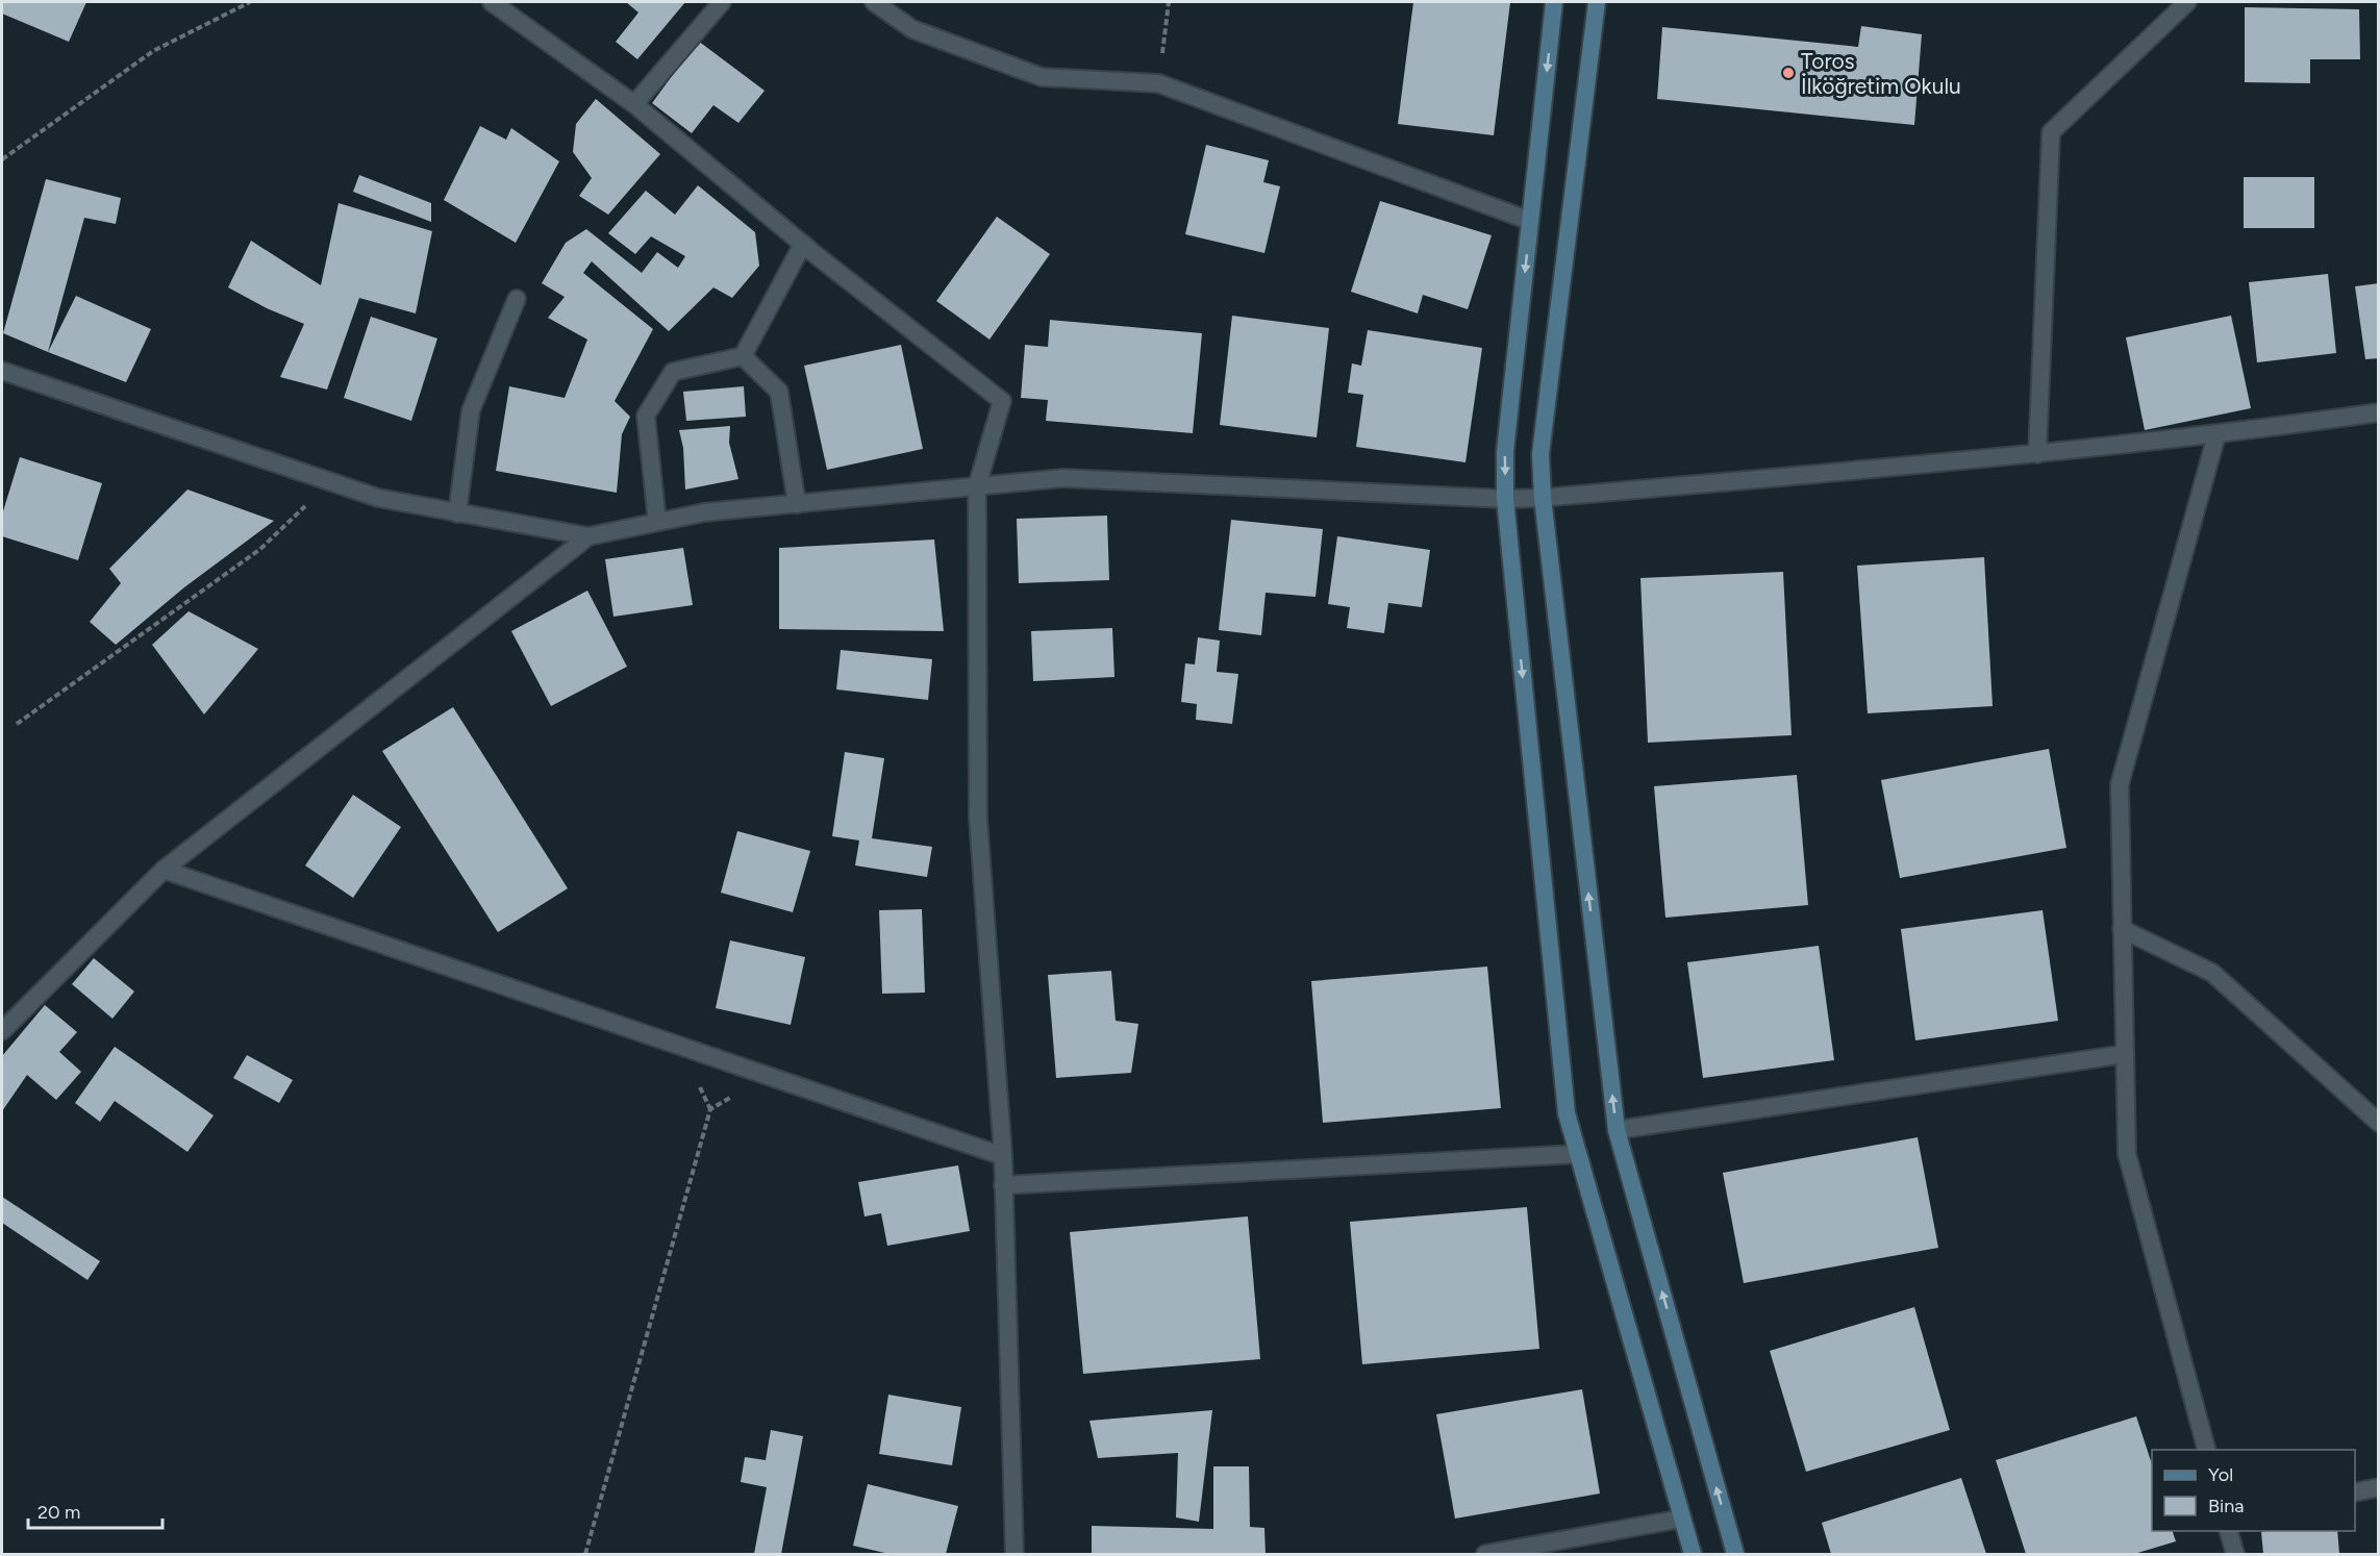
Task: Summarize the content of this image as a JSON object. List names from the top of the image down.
{
  "places": ["Toros İlköğretim Okulu"],
  "legend": ["Yol", "Bina"],
  "scale_bar": "20 m"
}
